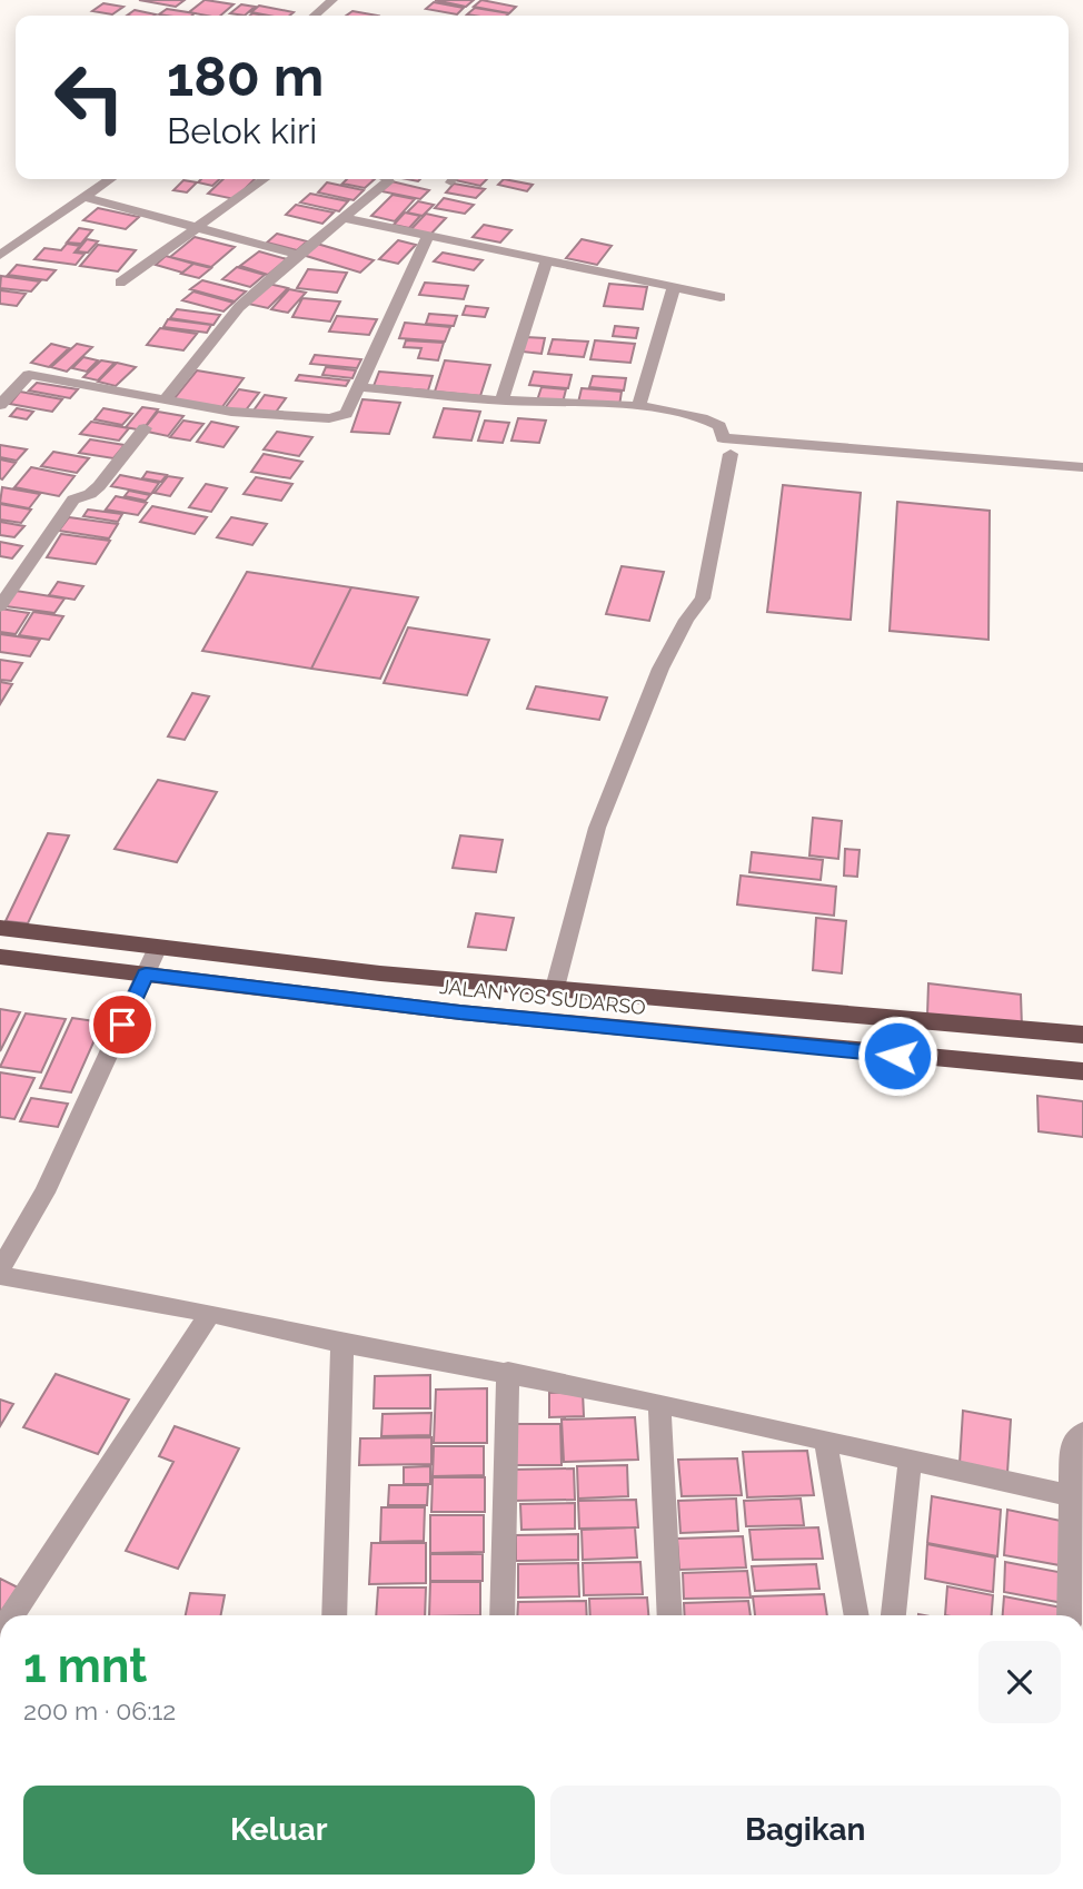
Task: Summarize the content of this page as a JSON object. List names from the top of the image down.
{
  "streets": {
    "highway": ["JALAN YOS SUDARSO"]
  },
  "page": {
    "turn": ["180 m", "Belok kiri"],
    "heading": ["1 mnt", "200 m · 06:12"],
    "buttons": ["Keluar", "Bagikan"]
  }
}
